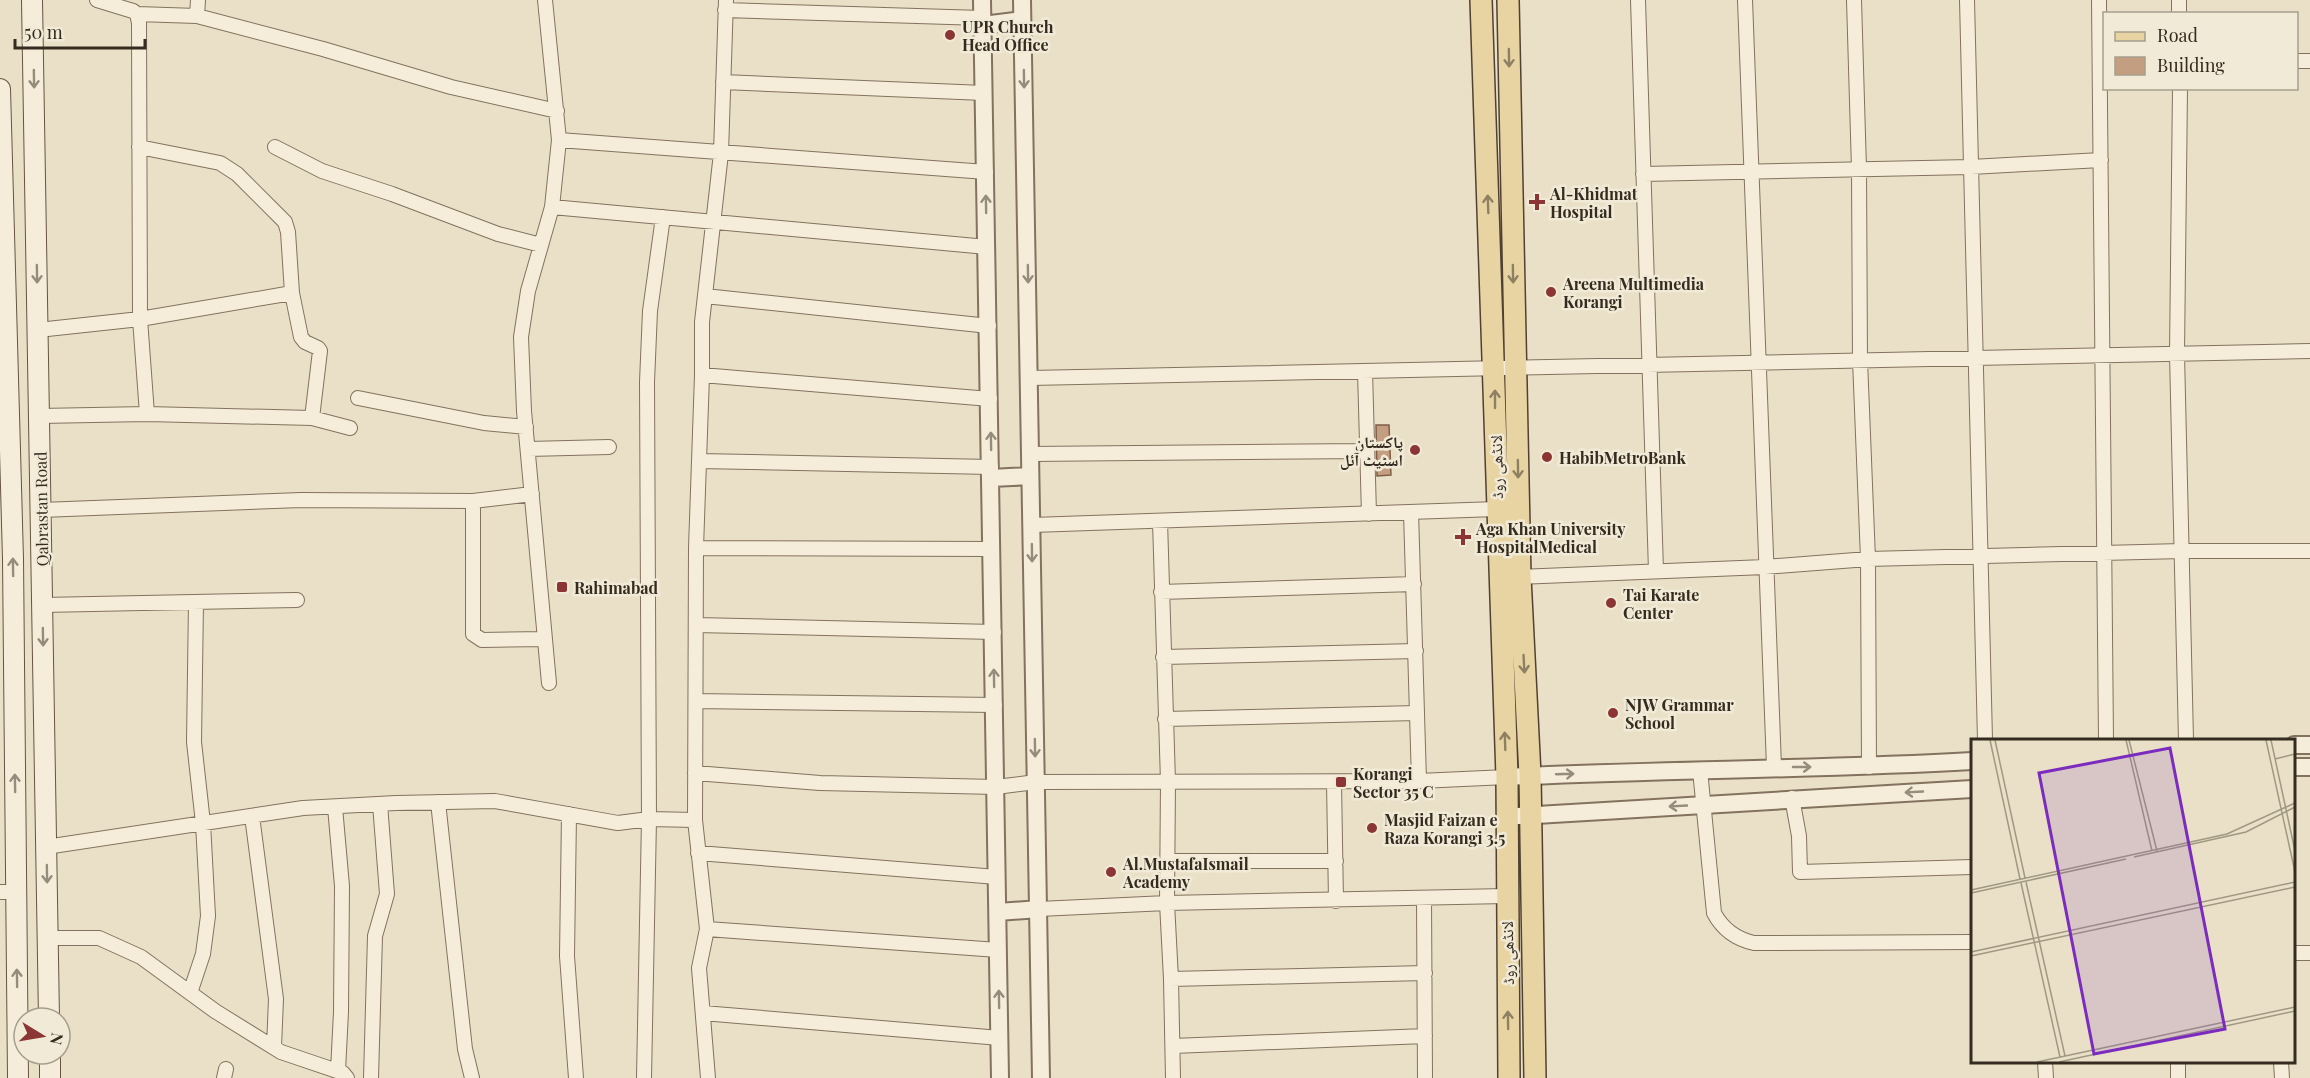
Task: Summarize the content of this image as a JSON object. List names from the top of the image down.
{
  "streets": {
    "main road": ["لانڈھی روڈ", "Qabrastan Road"]
  },
  "places": {
    "other": [
      "UPR Church Head Office",
      "Areena Multimedia Korangi",
      "پاکستان اسٹیٹ آئل",
      "HabibMetroBank",
      "Tai Karate Center",
      "NJW Grammar School",
      "Masjid Faizan e Raza Korangi 3.5",
      "Al.MustafaIsmail Academy"
    ],
    "health": ["Al-Khidmat Hospital", "Aga Khan University HospitalMedical"],
    "transit": ["Rahimabad", "Korangi Sector 35 C"]
  },
  "legend": ["Road", "Building"],
  "scale_bar": "50 m",
  "north": "right"
}
